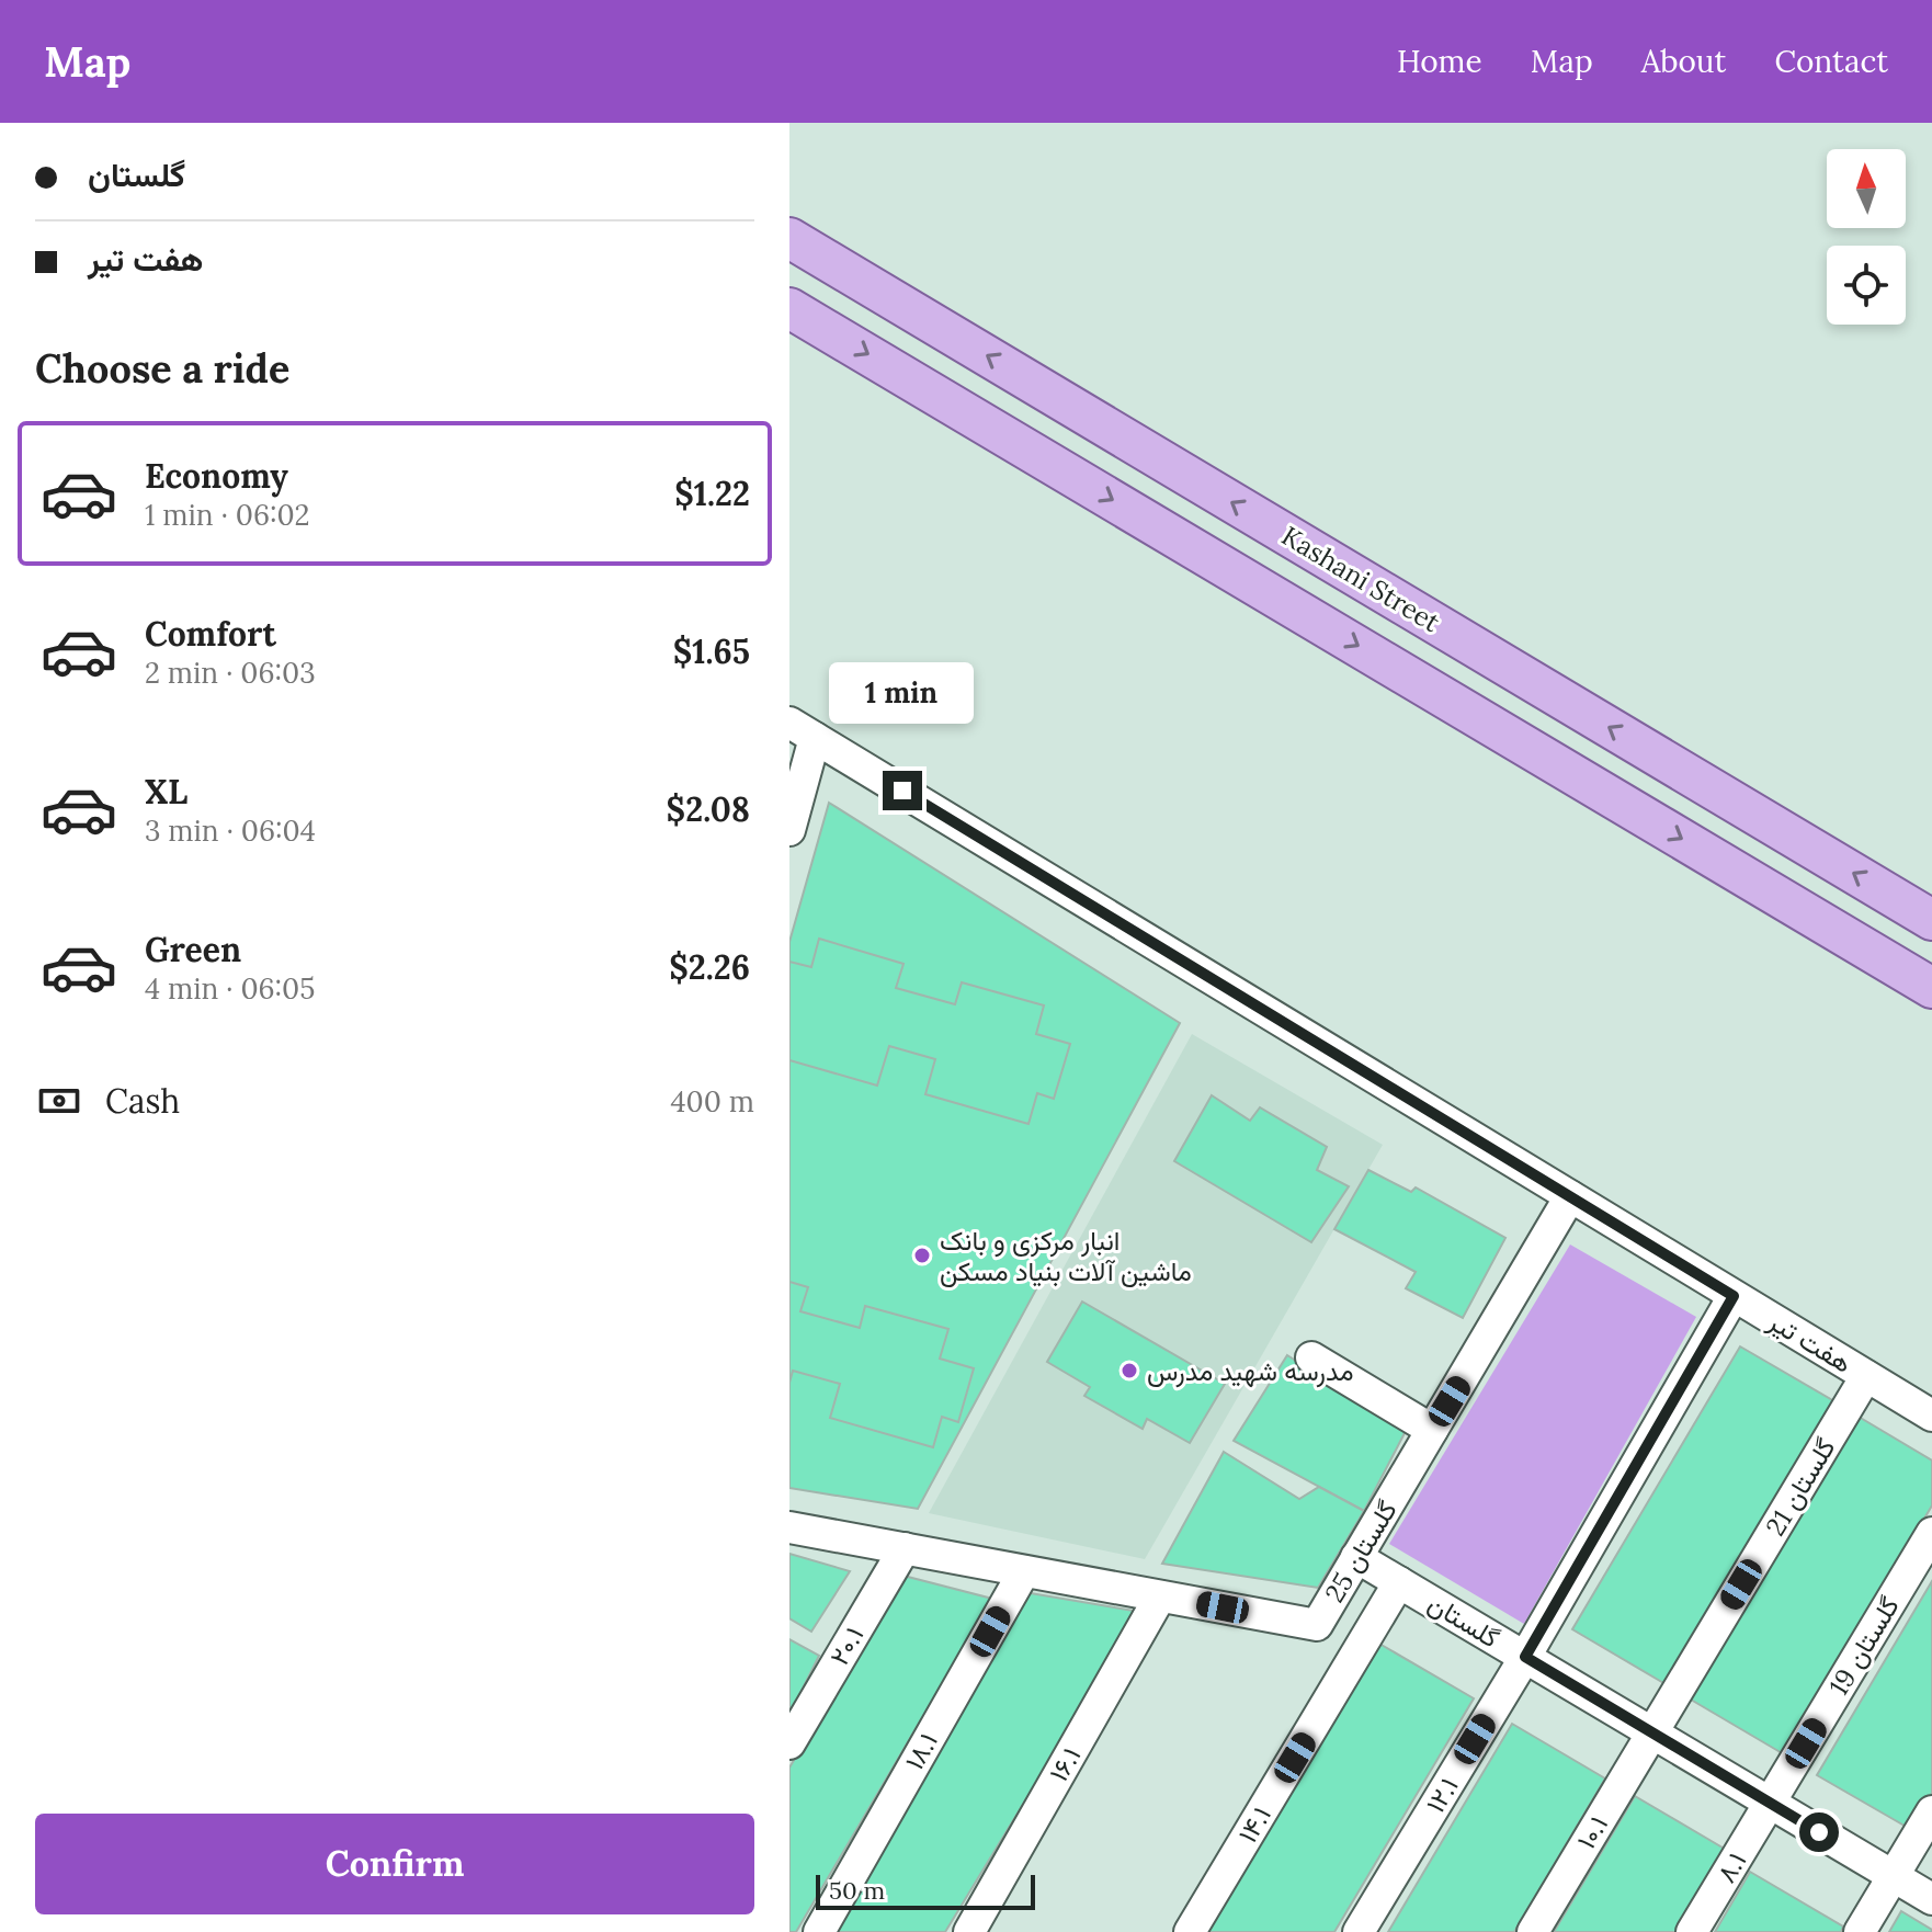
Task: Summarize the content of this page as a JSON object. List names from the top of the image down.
{
  "streets": {
    "main road": ["Kashani Street"],
    "street": [
      "هفت تیر",
      "گلستان 21",
      "گلستان 25",
      "گلستان",
      "۲۰.۱",
      "گلستان 19",
      "۱۸.۱",
      "۱۶.۱",
      "۱۲.۱",
      "۱۴.۱",
      "۱۰.۱",
      "۸.۱"
    ]
  },
  "crossings": [
    ["هفت تیر", "گلستان 21"],
    ["هفت تیر", "گلستان 25"],
    ["هفت تیر", "۱۲.۱"],
    ["گلستان 21", "گلستان"],
    ["گلستان 21", "۱۰.۱"],
    ["گلستان 25", "گلستان"],
    ["گلستان 25", "۲۰.۱"],
    ["گلستان 25", "۱۸.۱"],
    ["گلستان 25", "۱۶.۱"],
    ["گلستان", "گلستان 19"],
    ["گلستان", "۱۲.۱"],
    ["گلستان", "۱۴.۱"],
    ["گلستان", "۱۰.۱"],
    ["گلستان", "۸.۱"],
    ["گلستان 19", "۸.۱"]
  ],
  "places": ["انبار مرکزی و بانک ماشین آلات بنیاد مسکن", "مدرسه شهید مدرس"],
  "scale_bar": "50 m",
  "north": "top",
  "page": {
    "header": "Map",
    "nav": [
      "Home",
      "Map",
      "About",
      "Contact"
    ],
    "banner": ["گلستان", "هفت تیر"],
    "heading": "Choose a ride",
    "list": [
      {
        "name": "Economy",
        "note": "1 min · 06:02",
        "value": "$1.22"
      },
      {
        "name": "Comfort",
        "note": "2 min · 06:03",
        "value": "$1.65"
      },
      {
        "name": "XL",
        "note": "3 min · 06:04",
        "value": "$2.08"
      },
      {
        "name": "Green",
        "note": "4 min · 06:05",
        "value": "$2.26"
      }
    ],
    "bubble": "1 min",
    "pay": ["Cash", "400 m"],
    "buttons": "Confirm",
    "scale": "50 m"
  }
}
